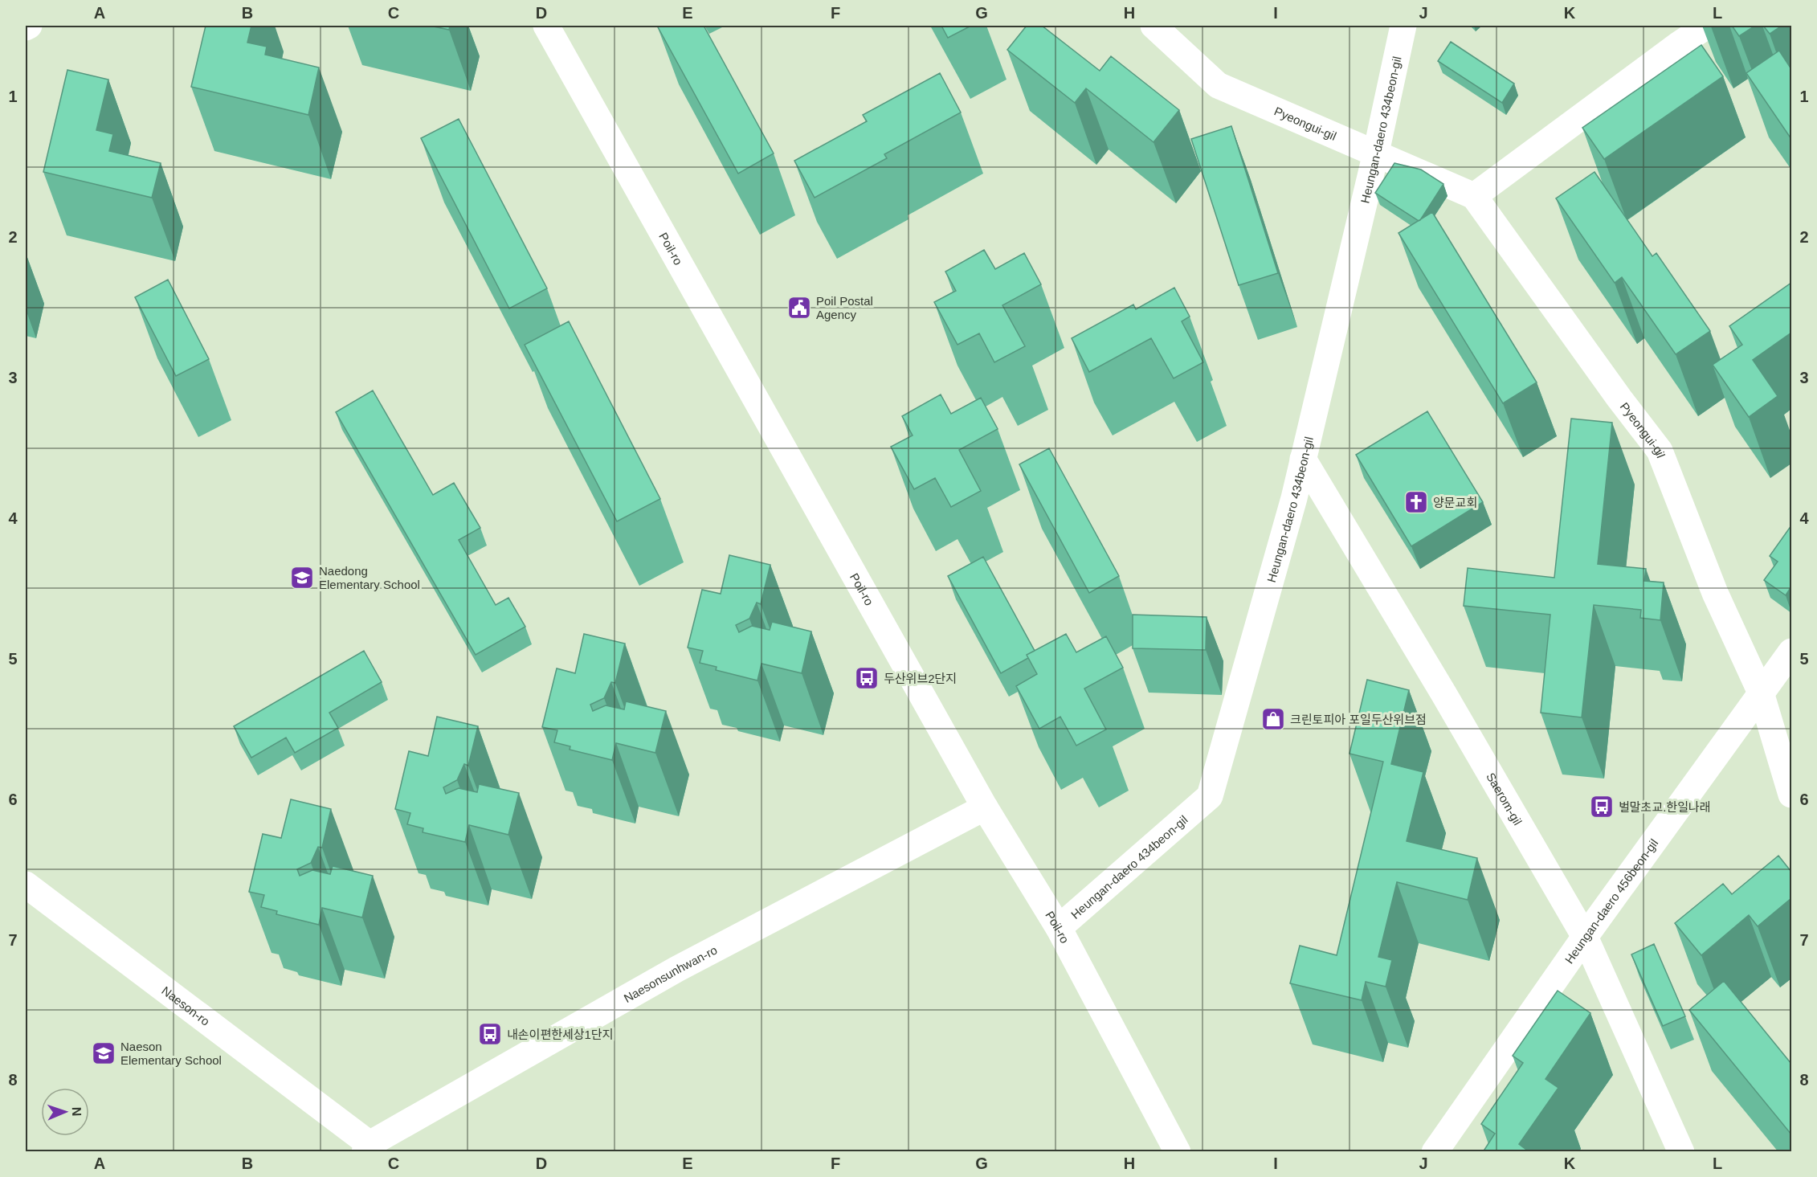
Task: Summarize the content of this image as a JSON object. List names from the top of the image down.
{
  "streets": {
    "street": [
      "Pyeongui-gil",
      "Heungan-daero 434beon-gil",
      "Poil-ro",
      "Saerom-gil",
      "Heungan-daero 456beon-gil",
      "Naesonsunhwan-ro",
      "Naeson-ro"
    ]
  },
  "crossings": [
    ["Pyeongui-gil", "Heungan-daero 434beon-gil"],
    ["Pyeongui-gil", "Heungan-daero 456beon-gil"],
    ["Heungan-daero 434beon-gil", "Poil-ro"],
    ["Heungan-daero 434beon-gil", "Saerom-gil"],
    ["Poil-ro", "Naesonsunhwan-ro"],
    ["Saerom-gil", "Heungan-daero 456beon-gil"],
    ["Naesonsunhwan-ro", "Naeson-ro"]
  ],
  "places": {
    "public building": ["Poil Postal Agency"],
    "church": ["양문교회"],
    "school or university": ["Naedong Elementary School", "Naeson Elementary School"],
    "bus stop": ["두산위브2단지", "벌말초교.한일나래", "내손이편한세상1단지"],
    "shop": ["크린토피아 포일두산위브점"]
  },
  "north": "right",
  "grid": {
    "columns": [
      "A",
      "B",
      "C",
      "D",
      "E",
      "F",
      "G",
      "H",
      "I",
      "J",
      "K",
      "L"
    ],
    "rows": [
      "1",
      "2",
      "3",
      "4",
      "5",
      "6",
      "7",
      "8"
    ]
  }
}
